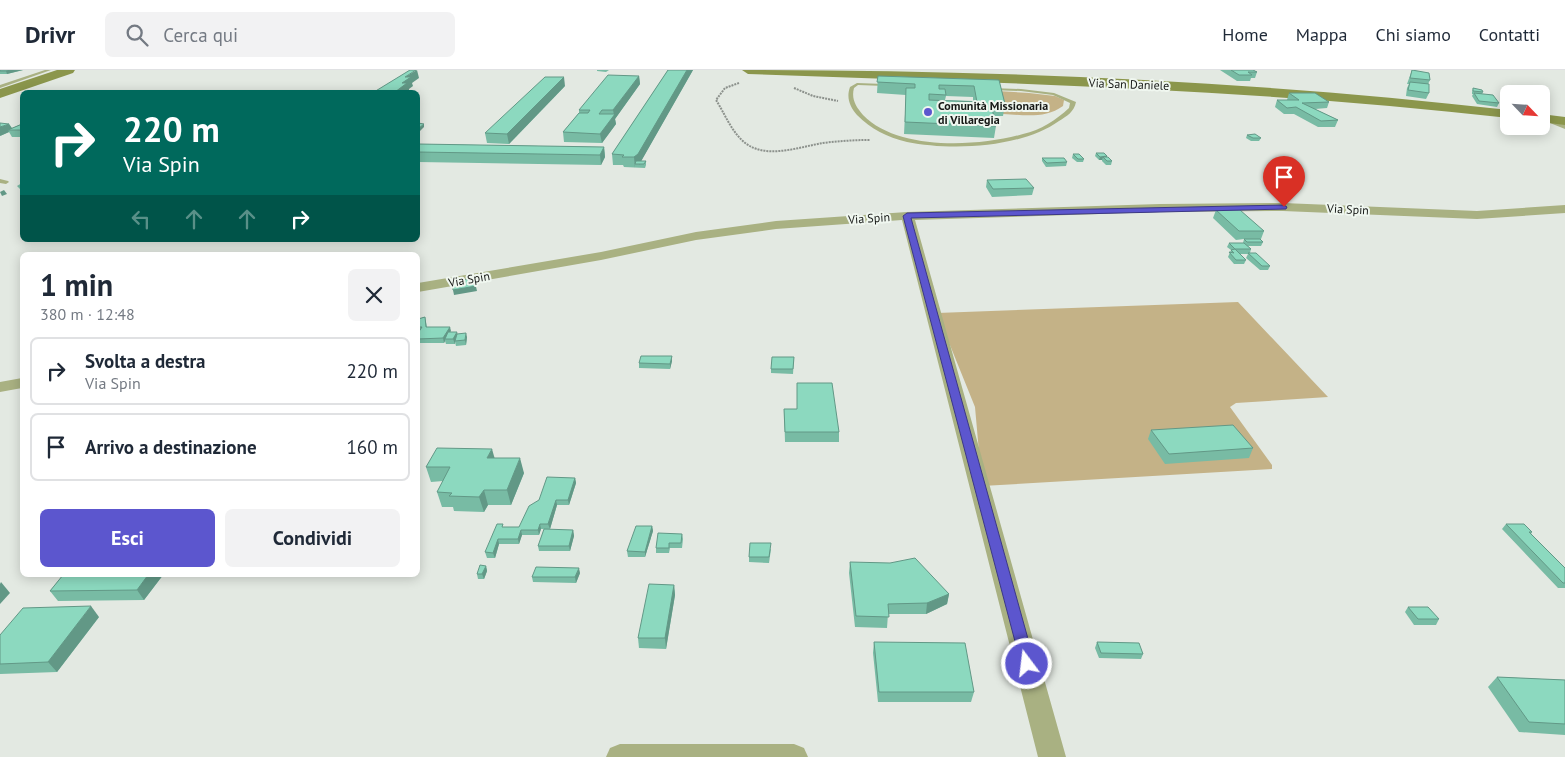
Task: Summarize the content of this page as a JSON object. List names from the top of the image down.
{
  "streets": {
    "street": ["Via San Daniele", "Via Spin"]
  },
  "places": ["Comunità Missionaria di Villaregia"],
  "north": "bottom right",
  "page": {
    "header": "Drivr",
    "search": "Cerca qui",
    "nav": [
      "Home",
      "Mappa",
      "Chi siamo",
      "Contatti"
    ],
    "turn": ["220 m", "Via Spin"],
    "heading": ["1 min", "380 m · 12:48"],
    "list": [
      {
        "name": "Svolta a destra",
        "note": "Via Spin",
        "value": "220 m"
      },
      {
        "name": "Arrivo a destinazione",
        "value": "160 m"
      }
    ],
    "buttons": ["Esci", "Condividi"]
  }
}
